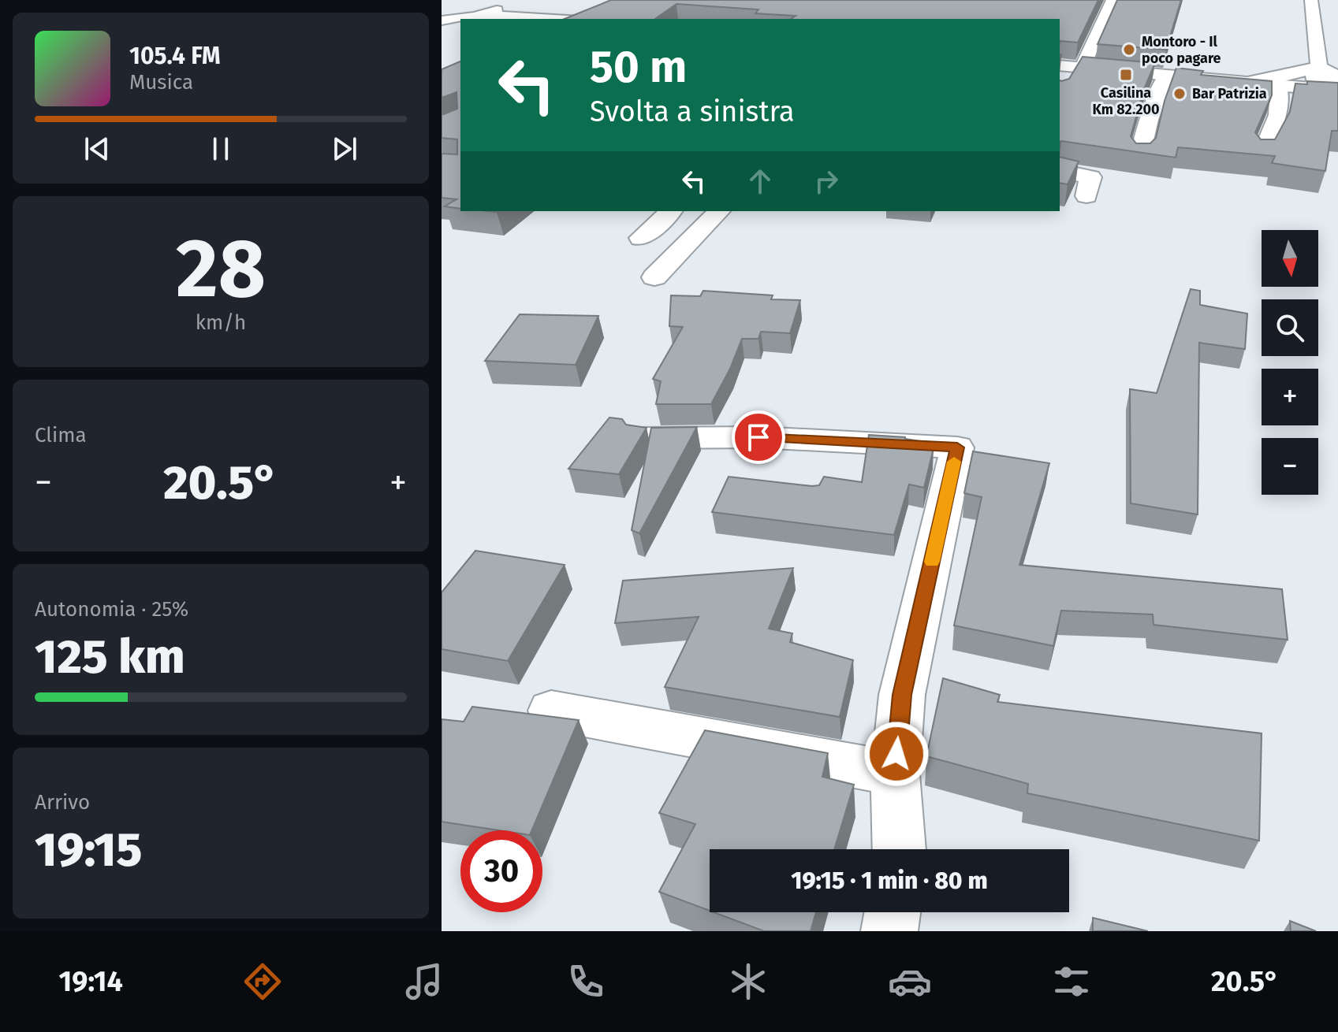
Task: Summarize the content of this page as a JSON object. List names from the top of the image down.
{
  "places": {
    "other": ["Montoro - Il poco pagare", "Bar Patrizia"],
    "transit": ["Casilina Km 82.200"]
  },
  "north": "bottom",
  "page": {
    "turn": ["50 m", "Svolta a sinistra"],
    "song": ["105.4 FM", "Musica"],
    "tile": [
      ["28", "km/h"],
      "Clima",
      ["Autonomia · 25%", "125 km"],
      ["Arrivo", "19:15"]
    ],
    "map_buttons": ["+", "−"],
    "heat": ["−", "20.5°", "+"],
    "limit": "30",
    "trip": "19:15 · 1 min · 80 m",
    "tabs": ["19:14", "20.5°"]
  }
}
